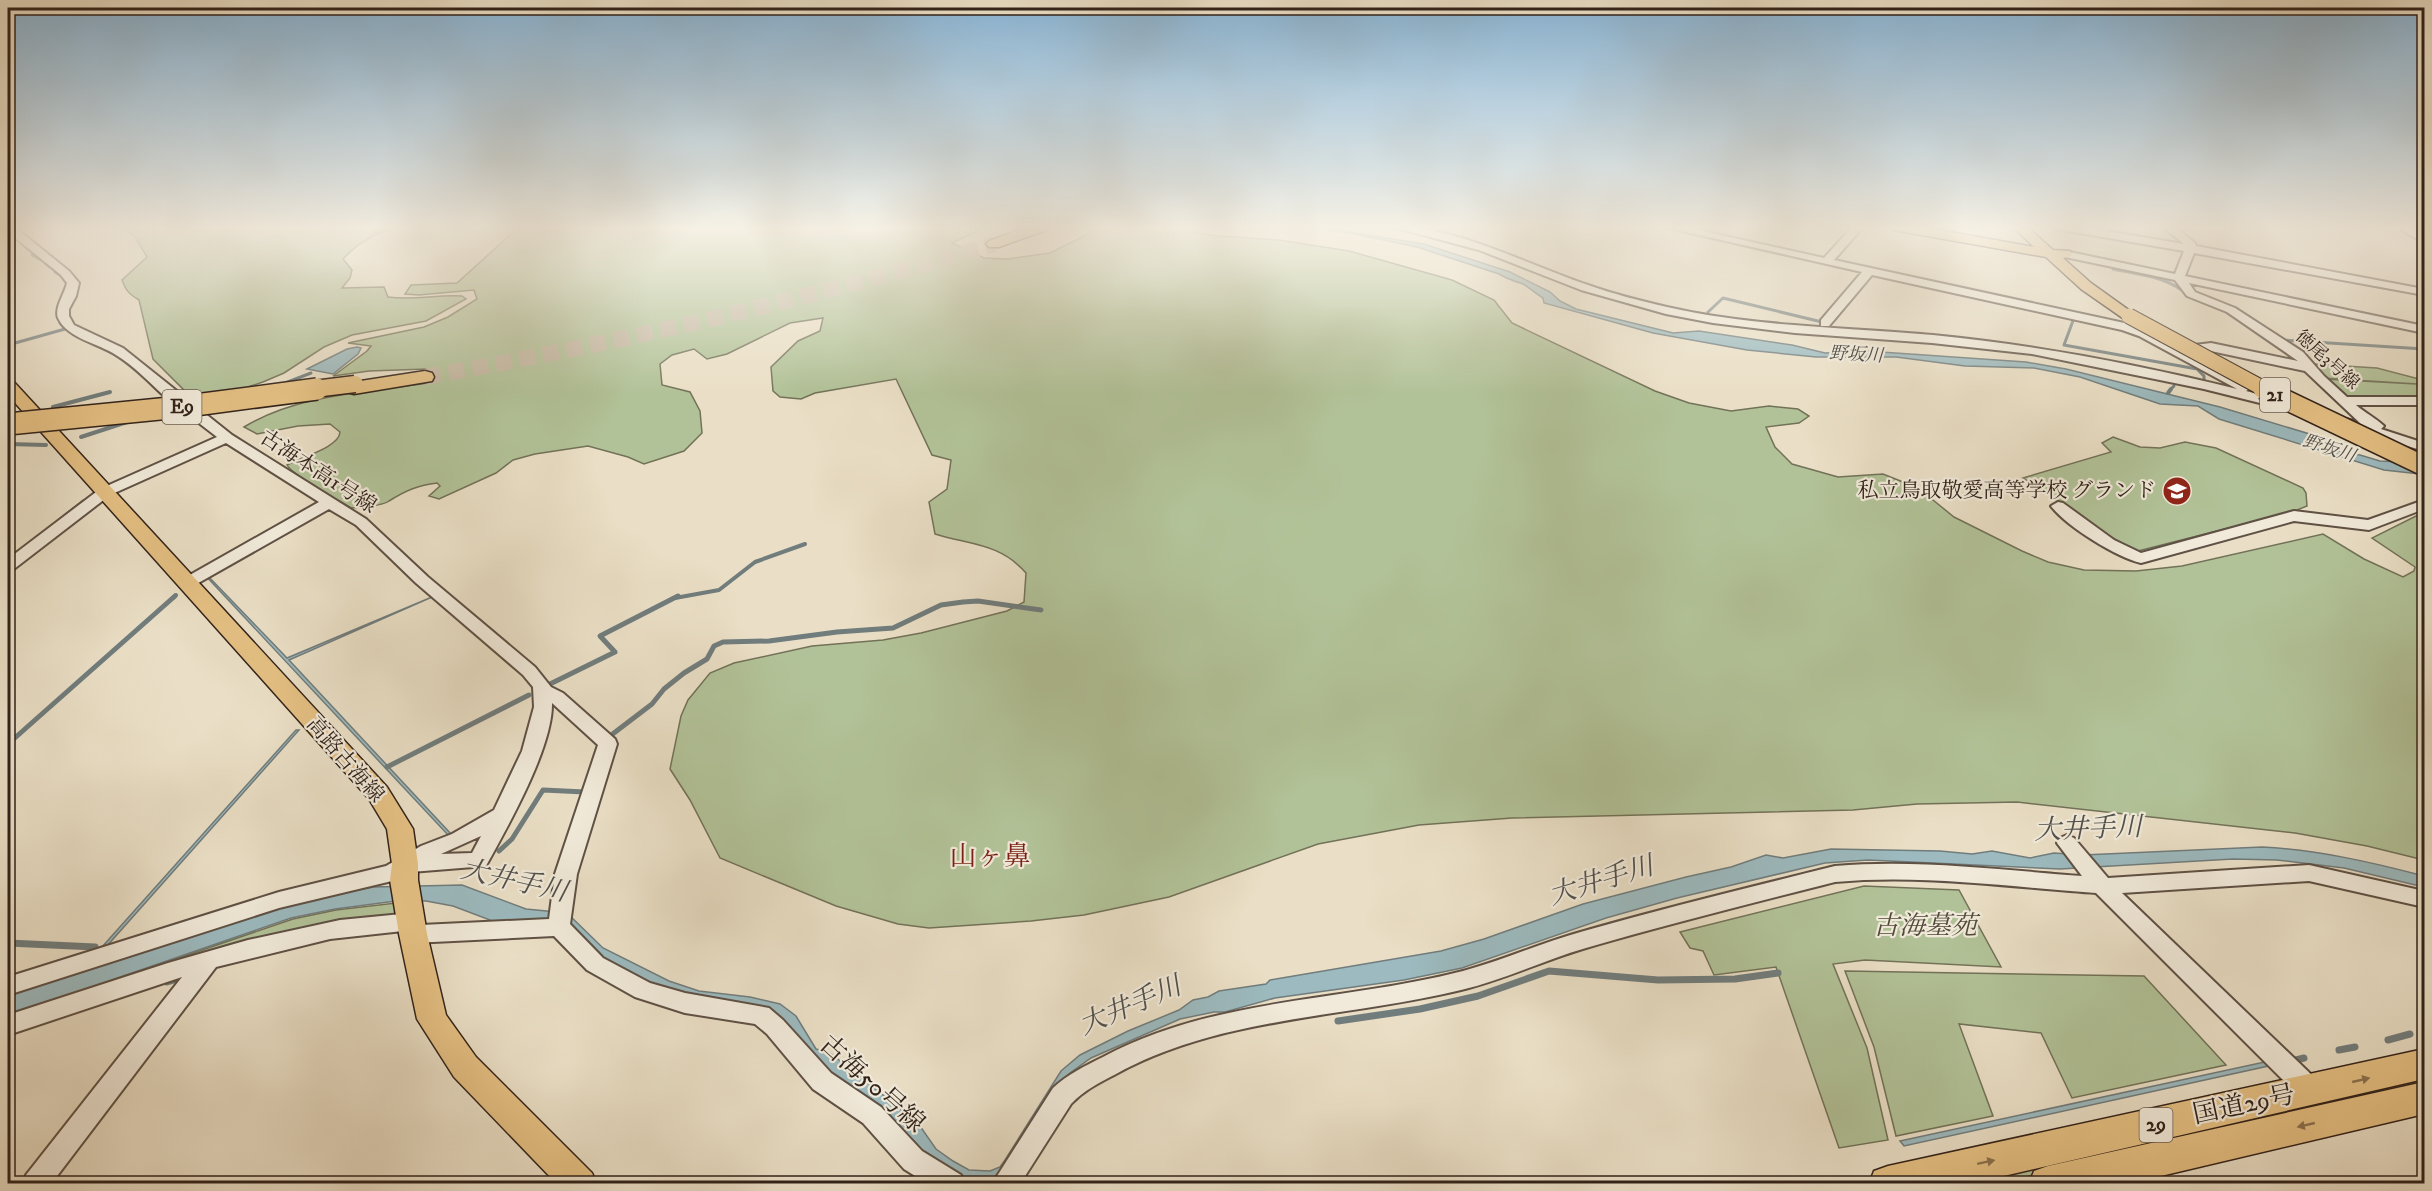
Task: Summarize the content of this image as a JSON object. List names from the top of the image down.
{
  "streets": {
    "highway": ["E9", "国道29号", "29"],
    "main road": ["21", "高路古海線"],
    "street": ["徳尾3号線", "古海本高1号線", "古海50号線"]
  },
  "districts": ["山ヶ鼻"],
  "water": ["野坂川", "大井手川"],
  "parks": ["古海墓苑"],
  "places": {
    "school or university": ["私立鳥取敬愛高等学校 グランド"]
  }
}
